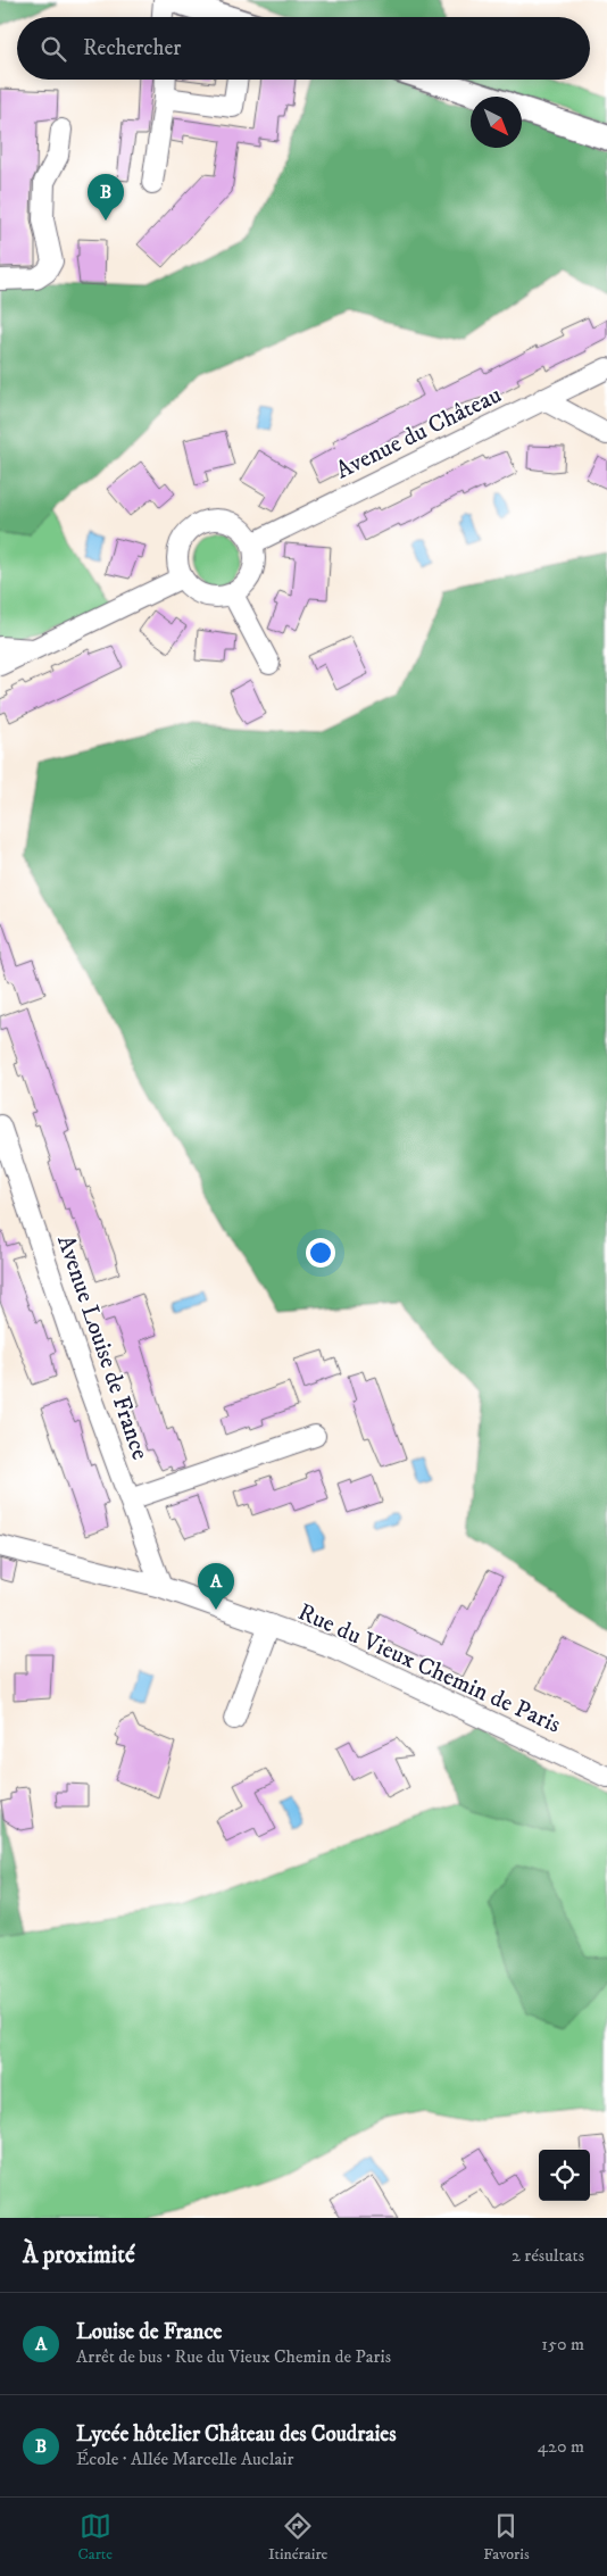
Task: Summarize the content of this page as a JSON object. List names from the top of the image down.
{
  "streets": {
    "street": ["Avenue du Château", "Avenue Louise de France", "Rue du Vieux Chemin de Paris"]
  },
  "crossings": [
    ["Avenue Louise de France", "Rue du Vieux Chemin de Paris"]
  ],
  "north": "bottom right",
  "page": {
    "search": "Rechercher",
    "pins": ["B", "A"],
    "heading": ["À proximité", "2 résultats"],
    "list": [
      {
        "mark": "A",
        "name": "Louise de France",
        "note": "Arrêt de bus · Rue du Vieux Chemin de Paris",
        "value": "150 m"
      },
      {
        "mark": "B",
        "name": "Lycée hôtelier Château des Coudraies",
        "note": "École · Allée Marcelle Auclair",
        "value": "420 m"
      }
    ],
    "nav": ["Carte", "Itinéraire", "Favoris"]
  }
}
